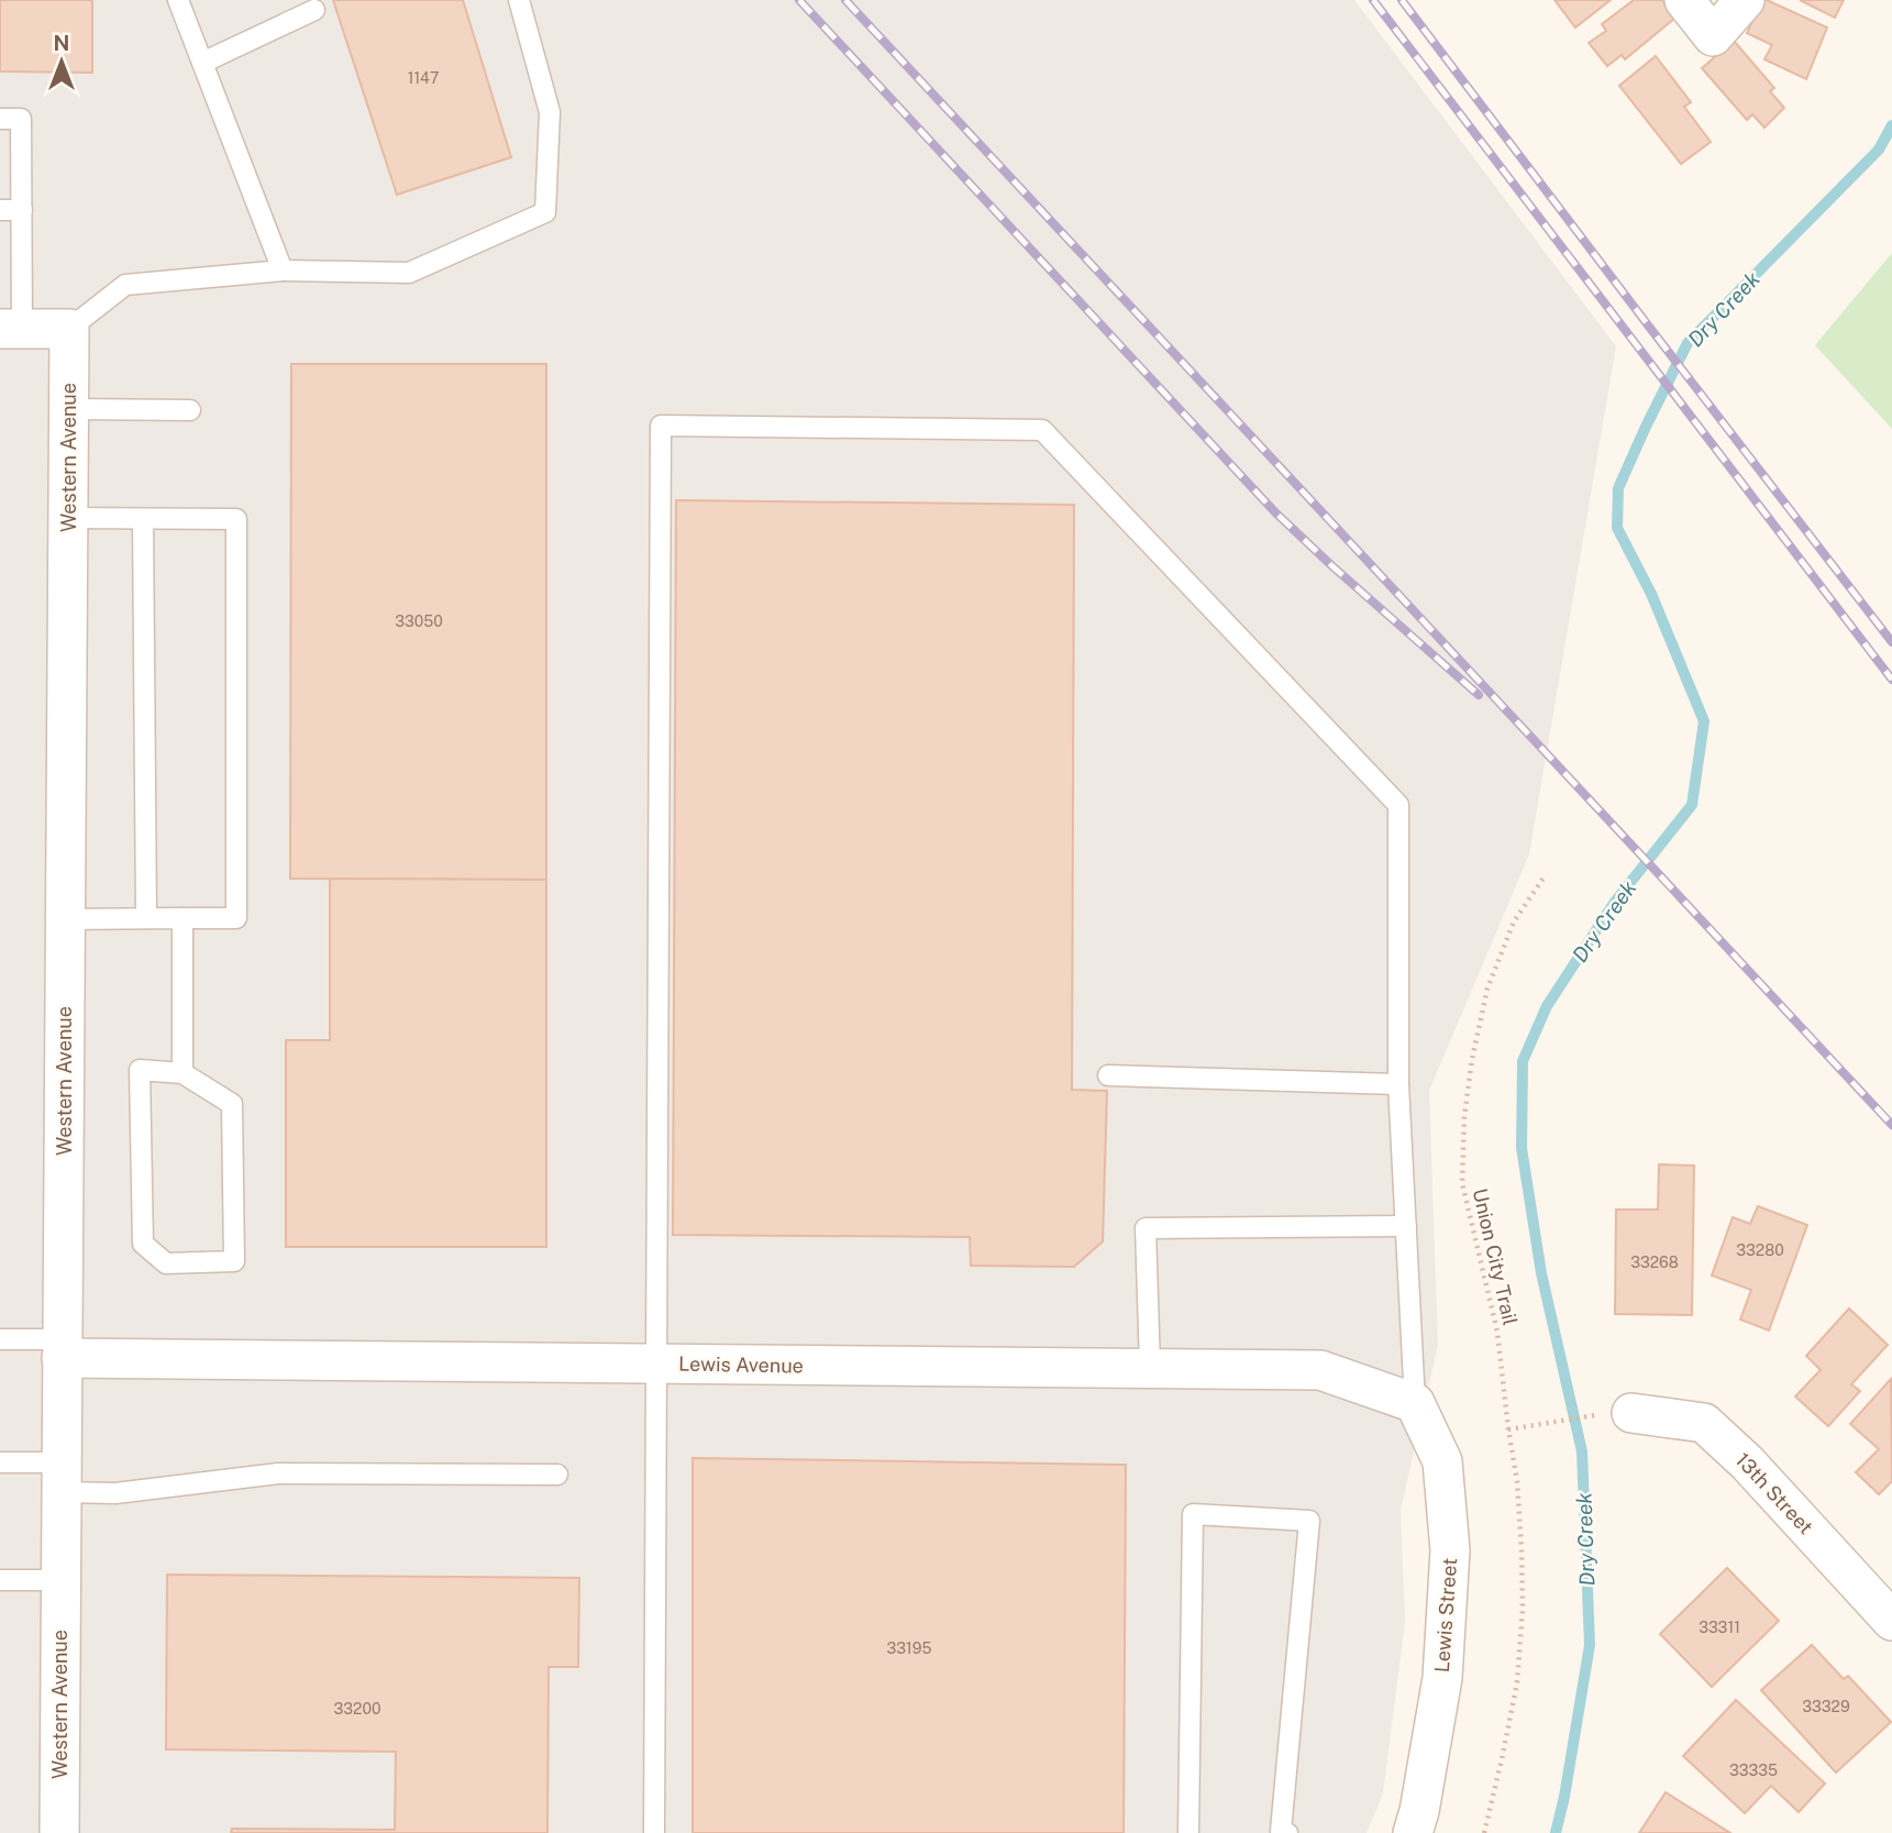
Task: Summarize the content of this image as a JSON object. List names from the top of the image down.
{
  "streets": {
    "street": [
      "Western Avenue",
      "Lewis Avenue",
      "13th Street",
      "Lewis Street"
    ],
    "path": ["Union City Trail"]
  },
  "crossings": [
    ["Western Avenue", "Lewis Avenue"],
    ["Lewis Avenue", "Lewis Street"]
  ],
  "water": ["Dry Creek"],
  "house_numbers": [
    "1147",
    "33050",
    "33280",
    "33268",
    "33311",
    "33195",
    "33329",
    "33200",
    "33335"
  ],
  "north": "top"
}
